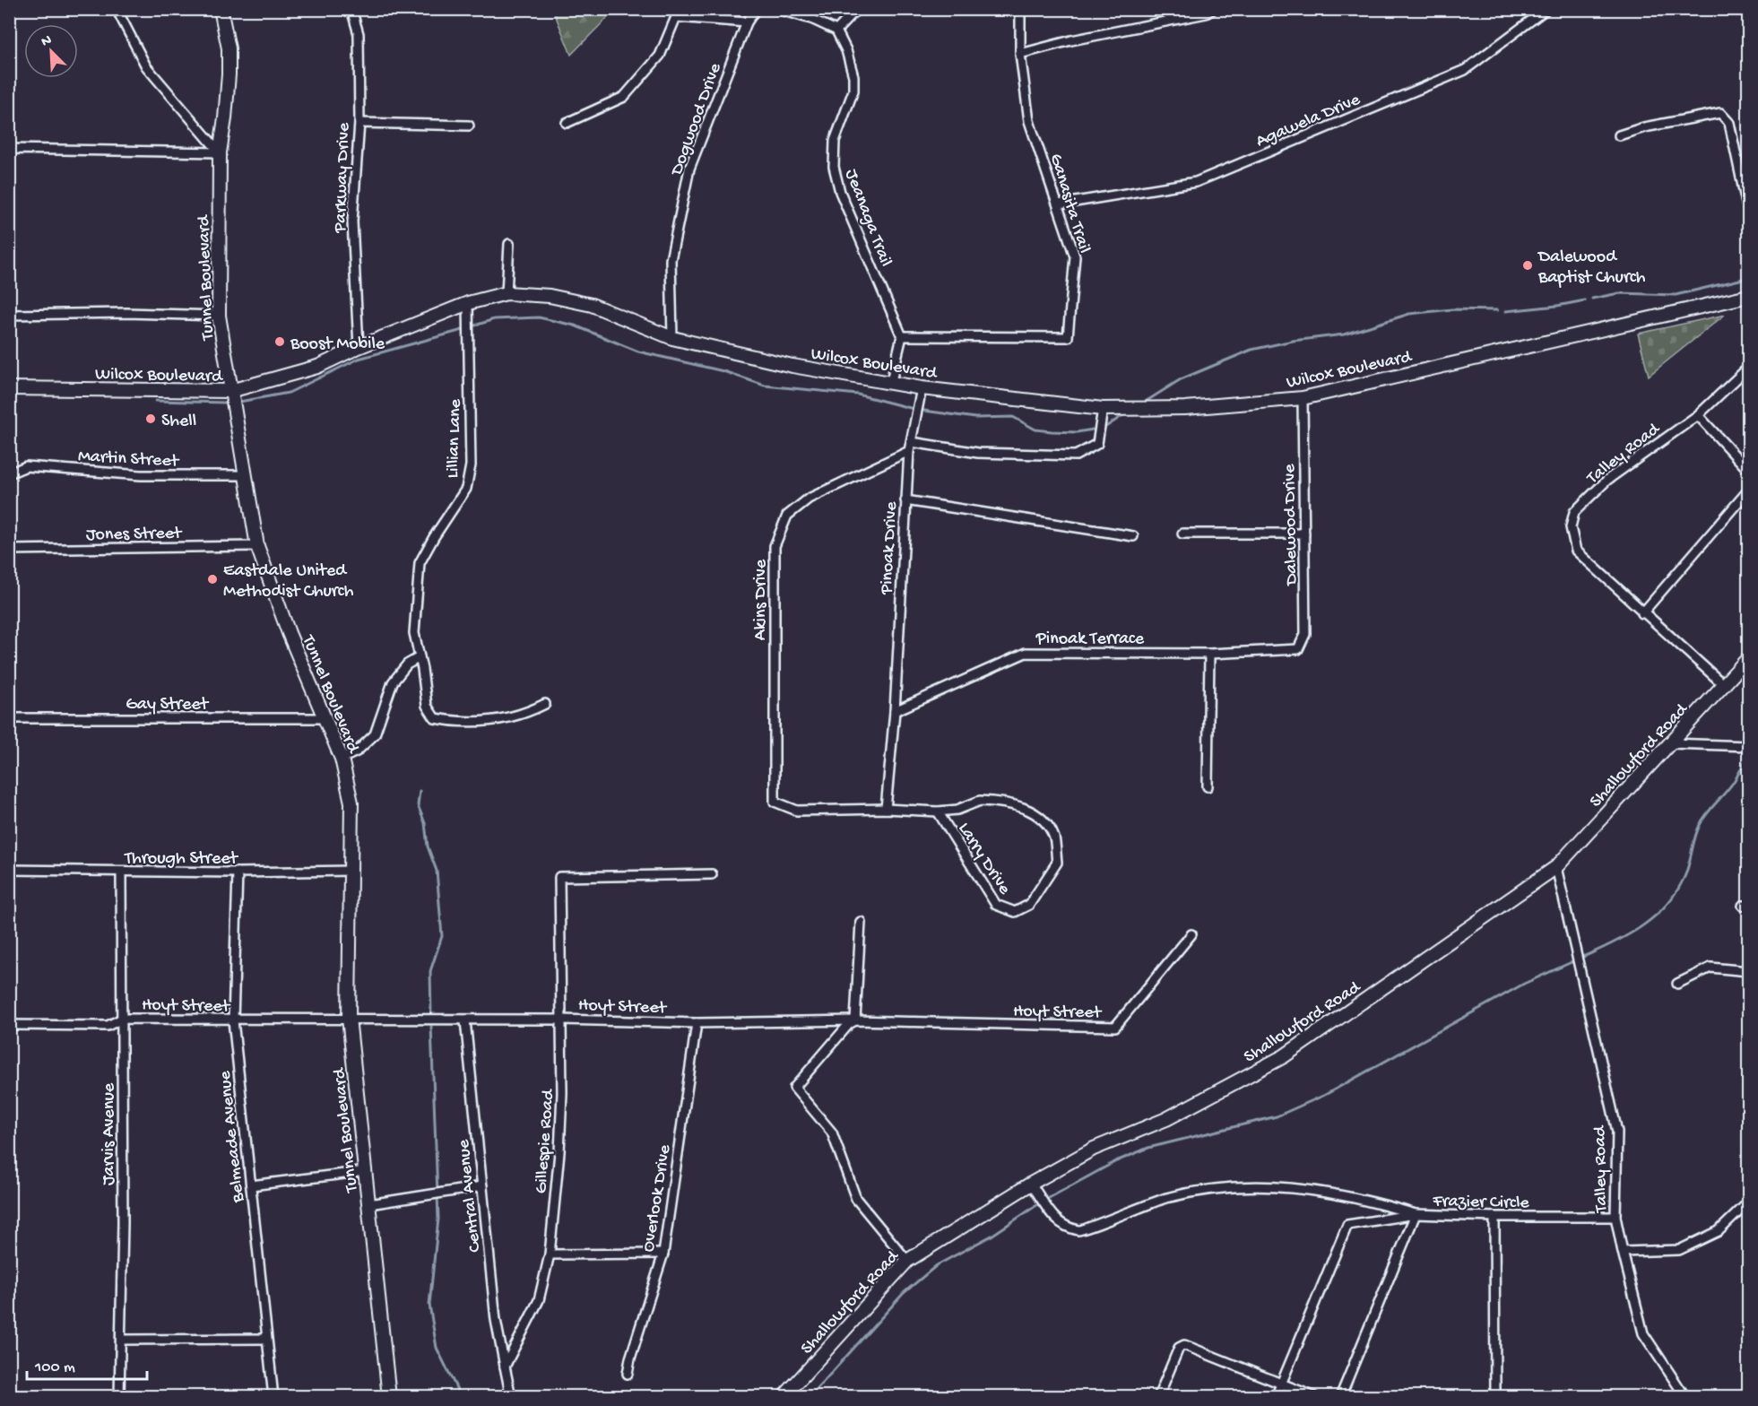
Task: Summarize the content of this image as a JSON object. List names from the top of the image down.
{
  "streets": {
    "main road": ["Tunnel Boulevard", "Wilcox Boulevard", "Shallowford Road"],
    "street": [
      "Dogwood Drive",
      "Agawela Drive",
      "Parkway Drive",
      "Ganasita Trail",
      "Jeanaga Trail",
      "Lillian Lane",
      "Talley Road",
      "Martin Street",
      "Dalewood Drive",
      "Jones Street",
      "Pinoak Drive",
      "Akins Drive",
      "Pinoak Terrace",
      "Gay Street",
      "Through Street",
      "Larry Drive",
      "Hoyt Street",
      "Jarvis Avenue",
      "Belmeade Avenue",
      "Gillespie Road",
      "Central Avenue",
      "Overlook Drive",
      "Frazier Circle"
    ]
  },
  "crossings": [
    ["Dogwood Drive", "Wilcox Boulevard"],
    ["Agawela Drive", "Ganasita Trail"],
    ["Parkway Drive", "Wilcox Boulevard"],
    ["Ganasita Trail", "Jeanaga Trail"],
    ["Tunnel Boulevard", "Wilcox Boulevard"],
    ["Tunnel Boulevard", "Martin Street"],
    ["Tunnel Boulevard", "Jones Street"],
    ["Tunnel Boulevard", "Gay Street"],
    ["Tunnel Boulevard", "Through Street"],
    ["Tunnel Boulevard", "Hoyt Street"],
    ["Wilcox Boulevard", "Lillian Lane"],
    ["Wilcox Boulevard", "Dalewood Drive"],
    ["Wilcox Boulevard", "Pinoak Drive"],
    ["Talley Road", "Shallowford Road"],
    ["Talley Road", "Frazier Circle"],
    ["Dalewood Drive", "Pinoak Terrace"],
    ["Pinoak Drive", "Akins Drive"],
    ["Pinoak Drive", "Pinoak Terrace"],
    ["Pinoak Drive", "Larry Drive"],
    ["Akins Drive", "Larry Drive"],
    ["Through Street", "Jarvis Avenue"],
    ["Through Street", "Belmeade Avenue"],
    ["Hoyt Street", "Jarvis Avenue"],
    ["Hoyt Street", "Belmeade Avenue"],
    ["Hoyt Street", "Gillespie Road"],
    ["Hoyt Street", "Central Avenue"],
    ["Hoyt Street", "Overlook Drive"],
    ["Gillespie Road", "Central Avenue"]
  ],
  "places": [
    "Dalewood Baptist Church",
    "Boost Mobile",
    "Shell",
    "Eastdale United Methodist Church"
  ],
  "scale_bar": "100 m",
  "north": "top left"
}
